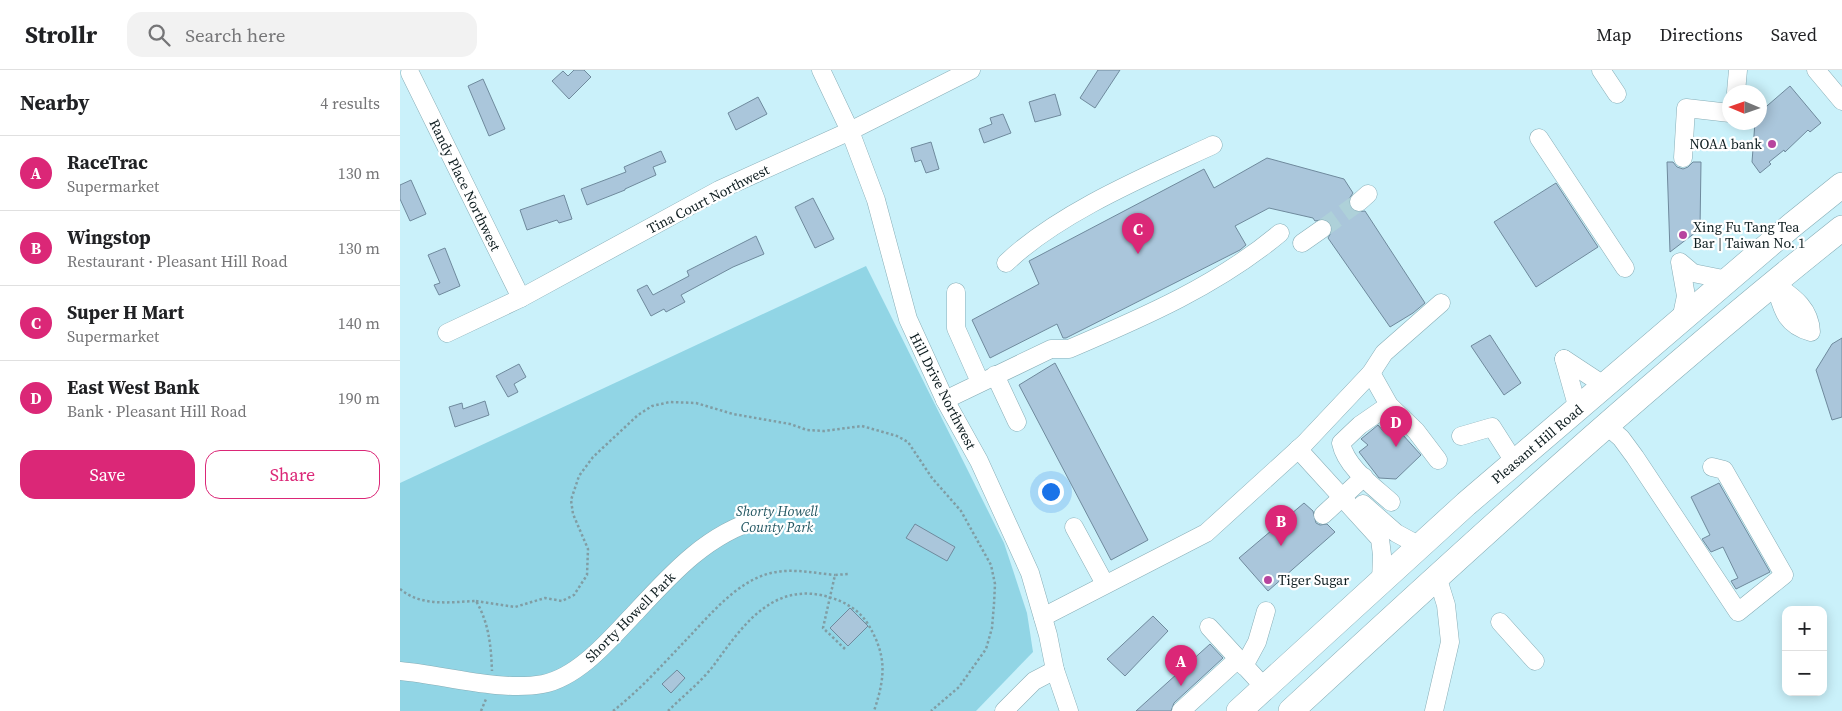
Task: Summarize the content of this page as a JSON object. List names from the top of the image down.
{
  "streets": {
    "highway": ["Pleasant Hill Road"],
    "street": [
      "Randy Place Northwest",
      "Tina Court Northwest",
      "Hill Drive Northwest",
      "Shorty Howell Park"
    ]
  },
  "crossings": [
    ["Randy Place Northwest", "Tina Court Northwest"],
    ["Tina Court Northwest", "Hill Drive Northwest"]
  ],
  "parks": ["Shorty Howell County Park"],
  "places": ["NOAA bank", "Xing Fu Tang Tea Bar | Taiwan No. 1", "Tiger Sugar"],
  "north": "left",
  "page": {
    "header": "Strollr",
    "search": "Search here",
    "nav": ["Map", "Directions", "Saved"],
    "heading": ["Nearby", "4 results"],
    "list": [
      {
        "mark": "A",
        "name": "RaceTrac",
        "note": "Supermarket",
        "value": "130 m"
      },
      {
        "mark": "B",
        "name": "Wingstop",
        "note": "Restaurant · Pleasant Hill Road",
        "value": "130 m"
      },
      {
        "mark": "C",
        "name": "Super H Mart",
        "note": "Supermarket",
        "value": "140 m"
      },
      {
        "mark": "D",
        "name": "East West Bank",
        "note": "Bank · Pleasant Hill Road",
        "value": "190 m"
      }
    ],
    "pins": [
      "C",
      "D",
      "B",
      "A"
    ],
    "buttons": ["Save", "Share"],
    "map_buttons": ["+", "−"]
  }
}
